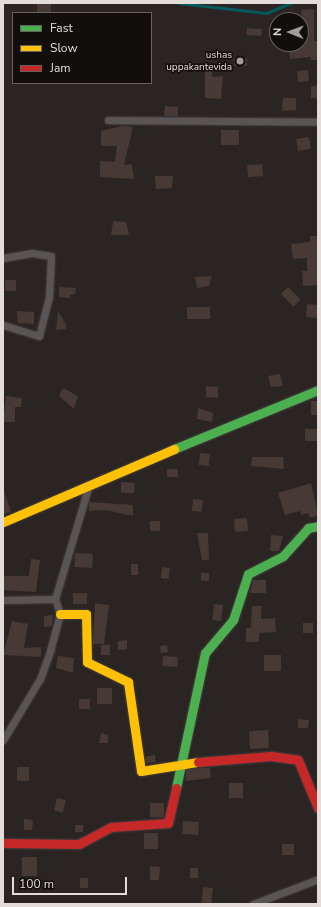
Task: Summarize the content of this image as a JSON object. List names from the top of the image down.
{
  "places": ["ushas uppakantevida"],
  "legend": ["Fast", "Slow", "Jam"],
  "scale_bar": "100 m",
  "north": "left"
}
